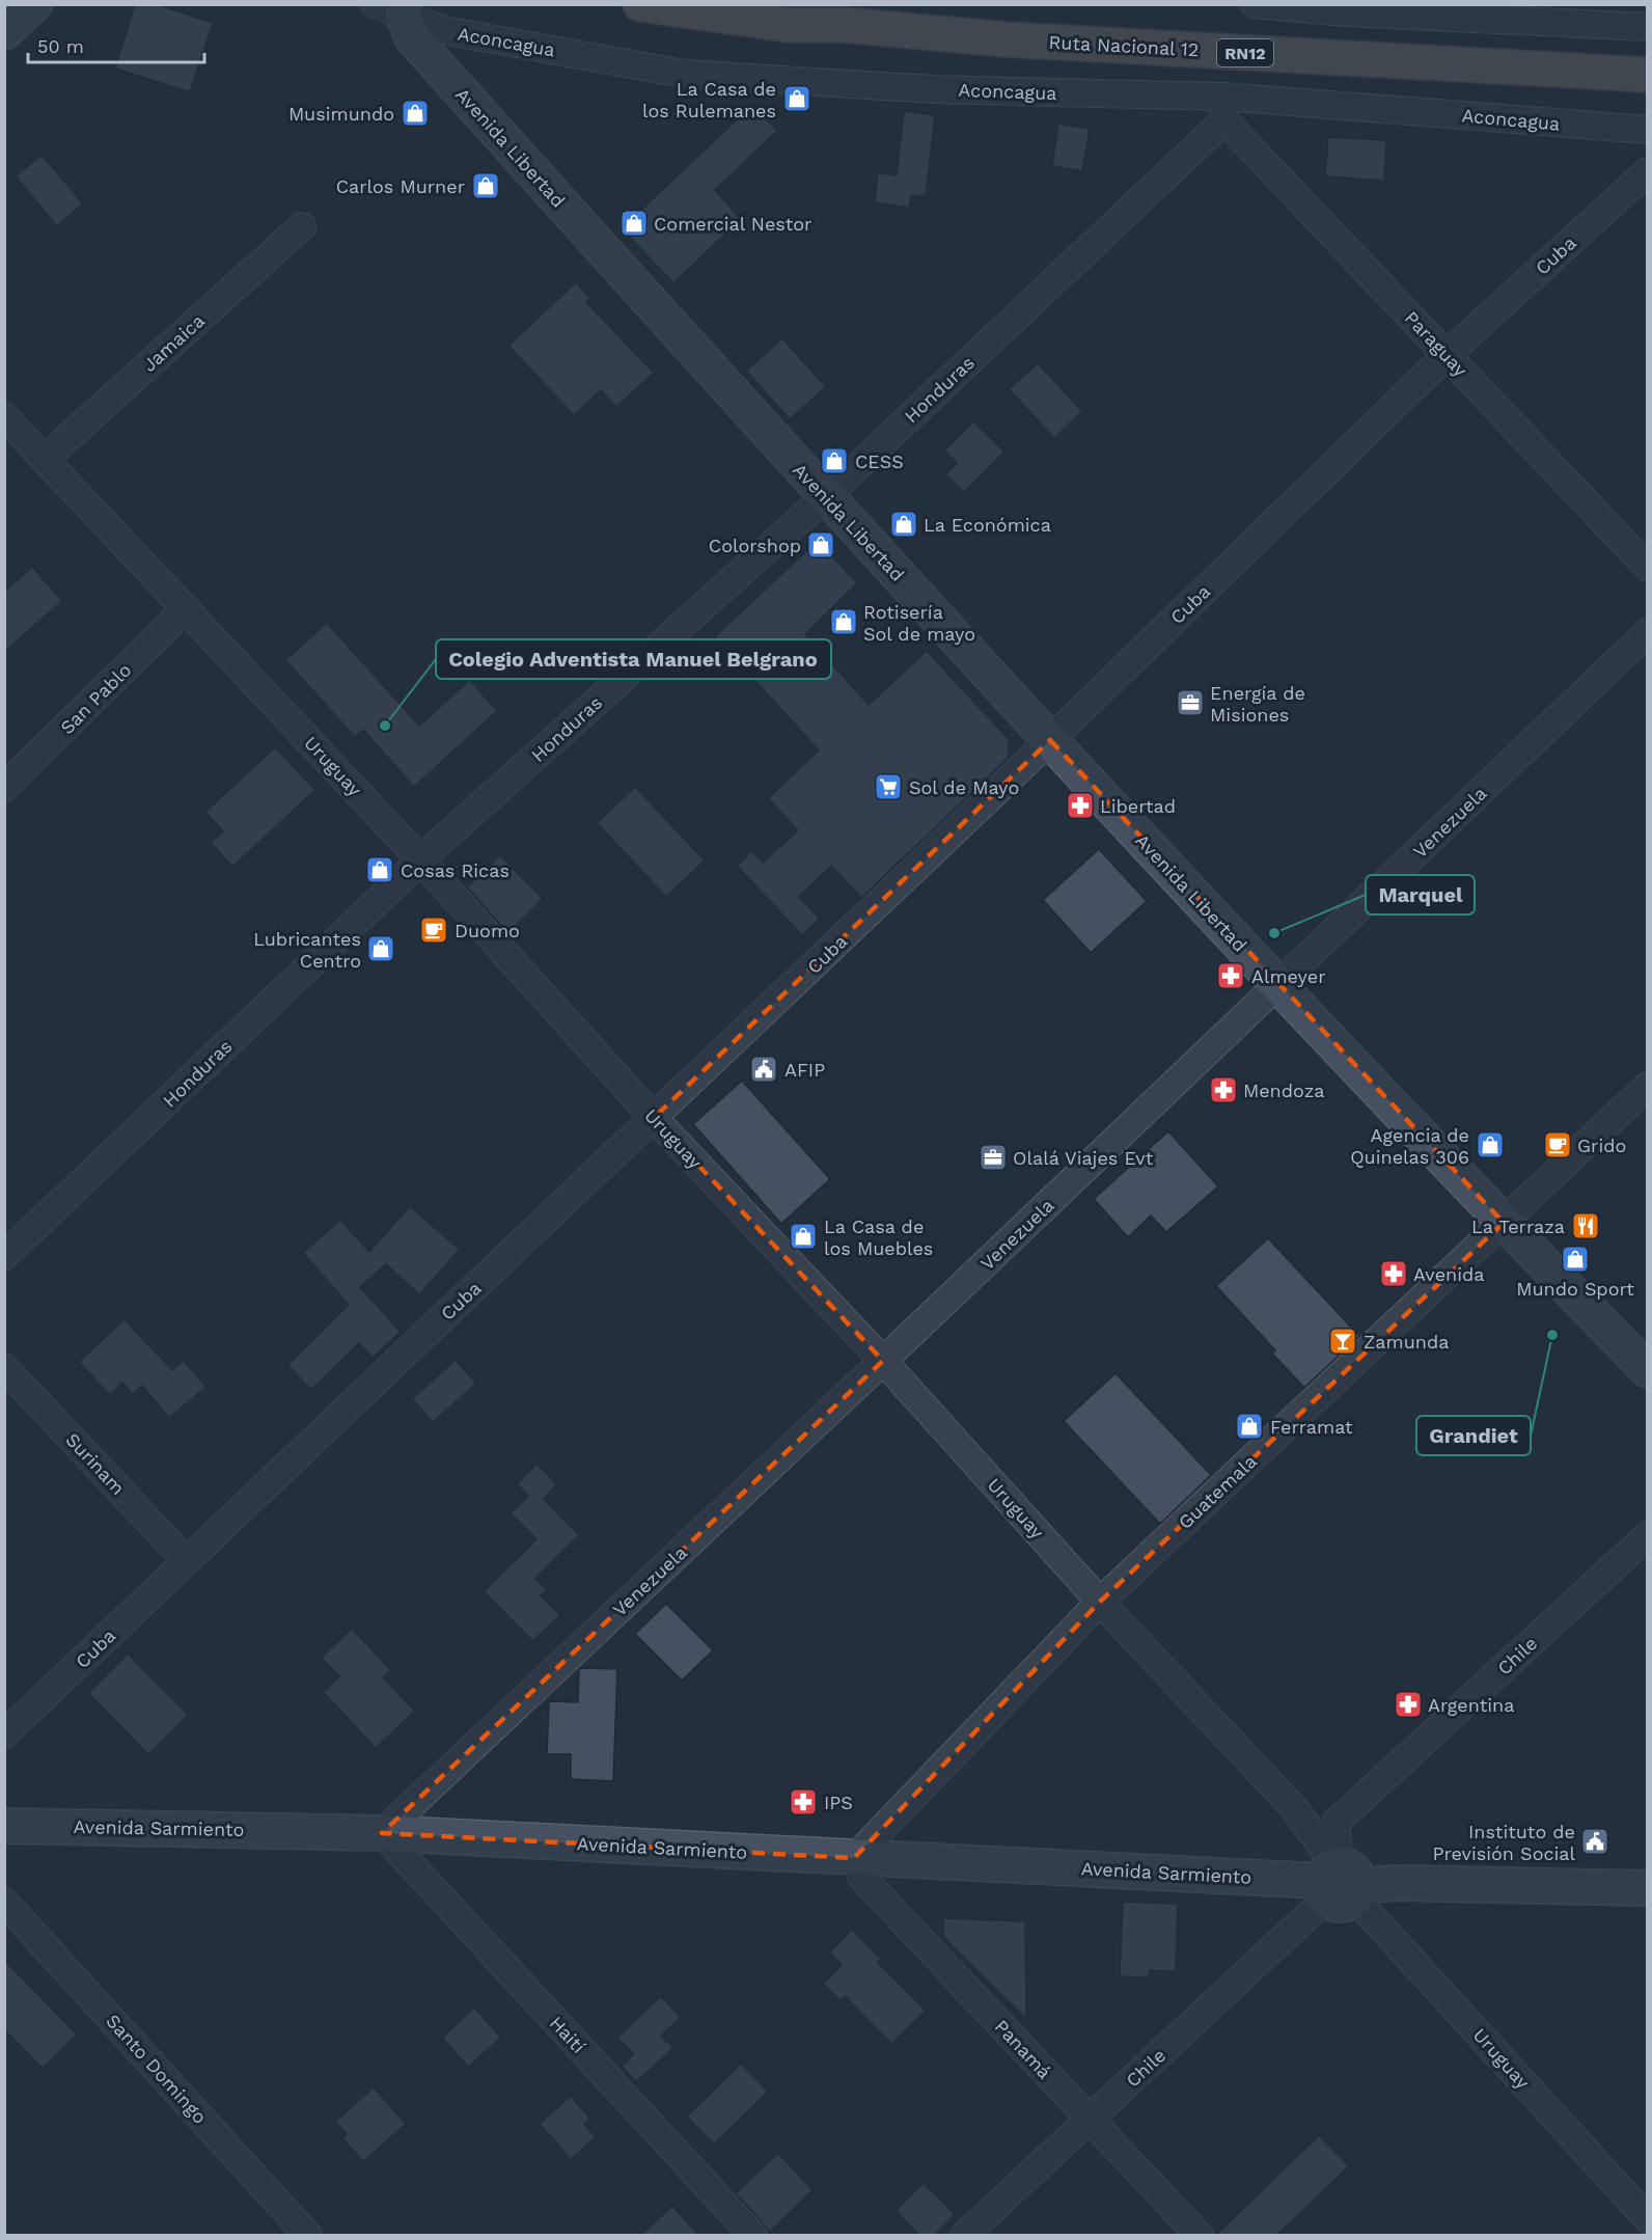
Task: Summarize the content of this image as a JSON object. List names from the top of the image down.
{
  "streets": {
    "highway": ["Ruta Nacional 12", "RN12"],
    "main road": ["Avenida Libertad", "Avenida Sarmiento"],
    "street": [
      "Aconcagua",
      "Cuba",
      "Jamaica",
      "Paraguay",
      "Honduras",
      "San Pablo",
      "Uruguay",
      "Venezuela",
      "Surinam",
      "Guatemala",
      "Chile",
      "Haití",
      "Panamá",
      "Santo Domingo"
    ]
  },
  "crossings": [
    ["Aconcagua", "Avenida Libertad"],
    ["Aconcagua", "Paraguay"],
    ["Aconcagua", "Honduras"],
    ["Avenida Libertad", "Cuba"],
    ["Avenida Libertad", "Honduras"],
    ["Avenida Libertad", "Venezuela"],
    ["Avenida Libertad", "Guatemala"],
    ["Cuba", "Paraguay"],
    ["Cuba", "Uruguay"],
    ["Cuba", "Surinam"],
    ["Jamaica", "Uruguay"],
    ["Paraguay", "Honduras"],
    ["Honduras", "Uruguay"],
    ["San Pablo", "Uruguay"],
    ["Uruguay", "Venezuela"],
    ["Uruguay", "Guatemala"],
    ["Uruguay", "Chile"],
    ["Uruguay", "Avenida Sarmiento"],
    ["Venezuela", "Avenida Sarmiento"],
    ["Venezuela", "Haití"],
    ["Guatemala", "Avenida Sarmiento"],
    ["Guatemala", "Panamá"],
    ["Chile", "Avenida Sarmiento"],
    ["Chile", "Panamá"],
    ["Avenida Sarmiento", "Haití"],
    ["Avenida Sarmiento", "Panamá"]
  ],
  "places": {
    "shop": [
      "La Casa de los Rulemanes",
      "Musimundo",
      "Carlos Murner",
      "Comercial Nestor",
      "CESS",
      "La Económica",
      "Colorshop",
      "Rotisería Sol de mayo",
      "Cosas Ricas",
      "Lubricantes Centro",
      "Agencia de Quinelas 306",
      "La Casa de los Muebles",
      "Mundo Sport",
      "Ferramat"
    ],
    "office": ["Energía de Misiones", "Olalá Viajes Evt"],
    "other": ["Colegio Adventista Manuel Belgrano", "Marquel", "Grandiet"],
    "supermarket": ["Sol de Mayo"],
    "pharmacy": [
      "Libertad",
      "Almeyer",
      "Mendoza",
      "Avenida",
      "Argentina",
      "IPS"
    ],
    "cafe": ["Duomo", "Grido"],
    "public building": ["AFIP", "Instituto de Previsión Social"],
    "restaurant": ["La Terraza"],
    "bar": ["Zamunda"]
  },
  "scale_bar": "50 m"
}
